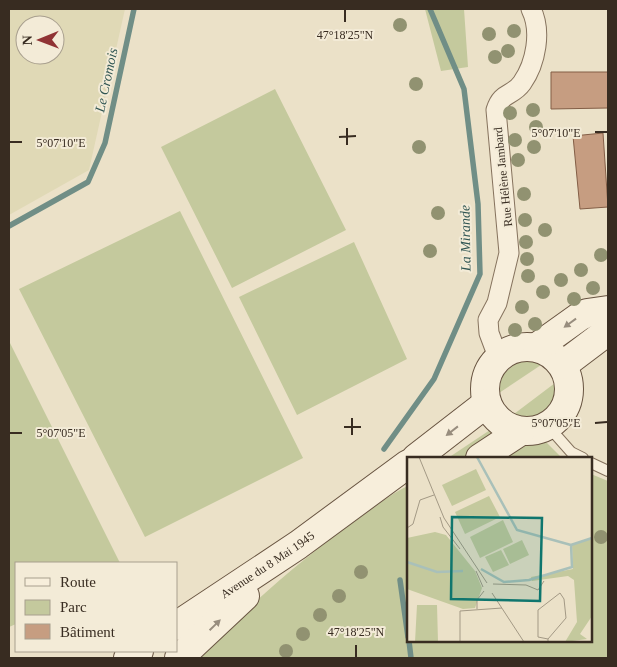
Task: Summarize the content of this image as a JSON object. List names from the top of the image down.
{
  "streets": {
    "main road": ["Avenue du 8 Mai 1945"],
    "street": ["Rue Hélène Jambard"]
  },
  "water": ["Le Cromois", "La Mirande"],
  "legend": ["Route", "Parc", "Bâtiment"],
  "north": "left",
  "coordinates": ["47°18'25\"N", "5°07'10\"E", "5°07'05\"E"]
}
